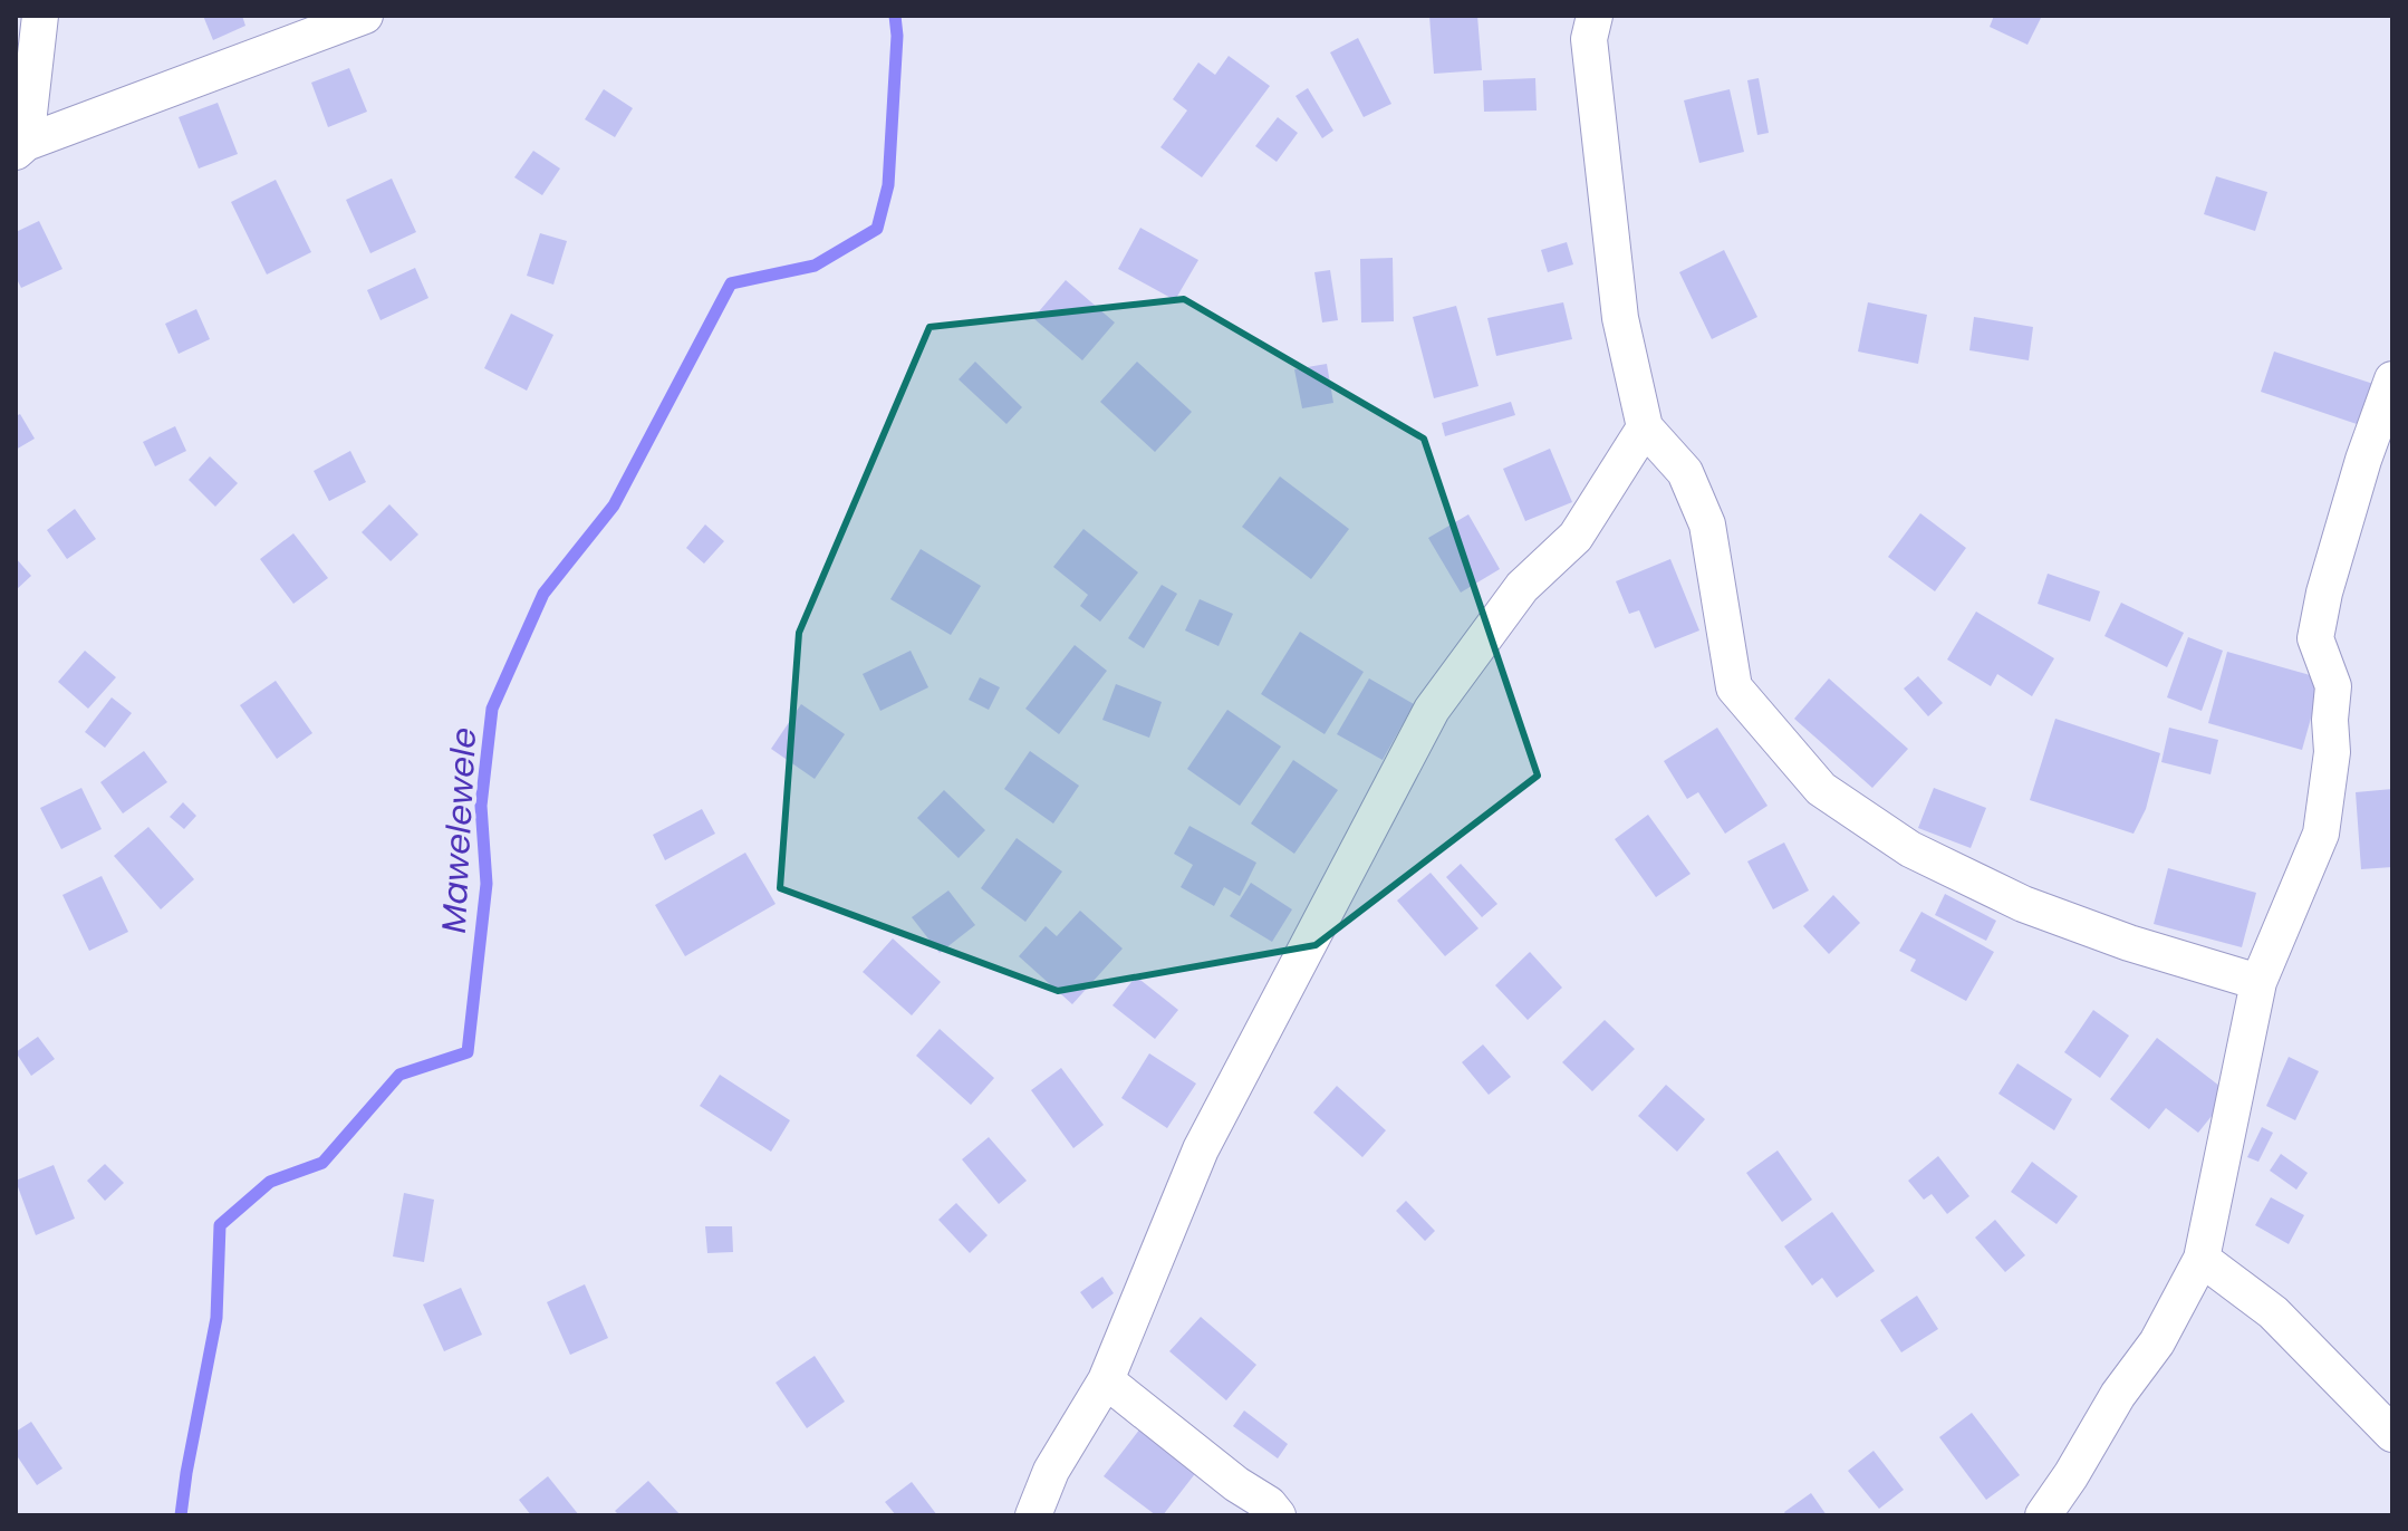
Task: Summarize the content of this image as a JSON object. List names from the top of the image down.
{
  "water": ["Mawelewele"]
}
